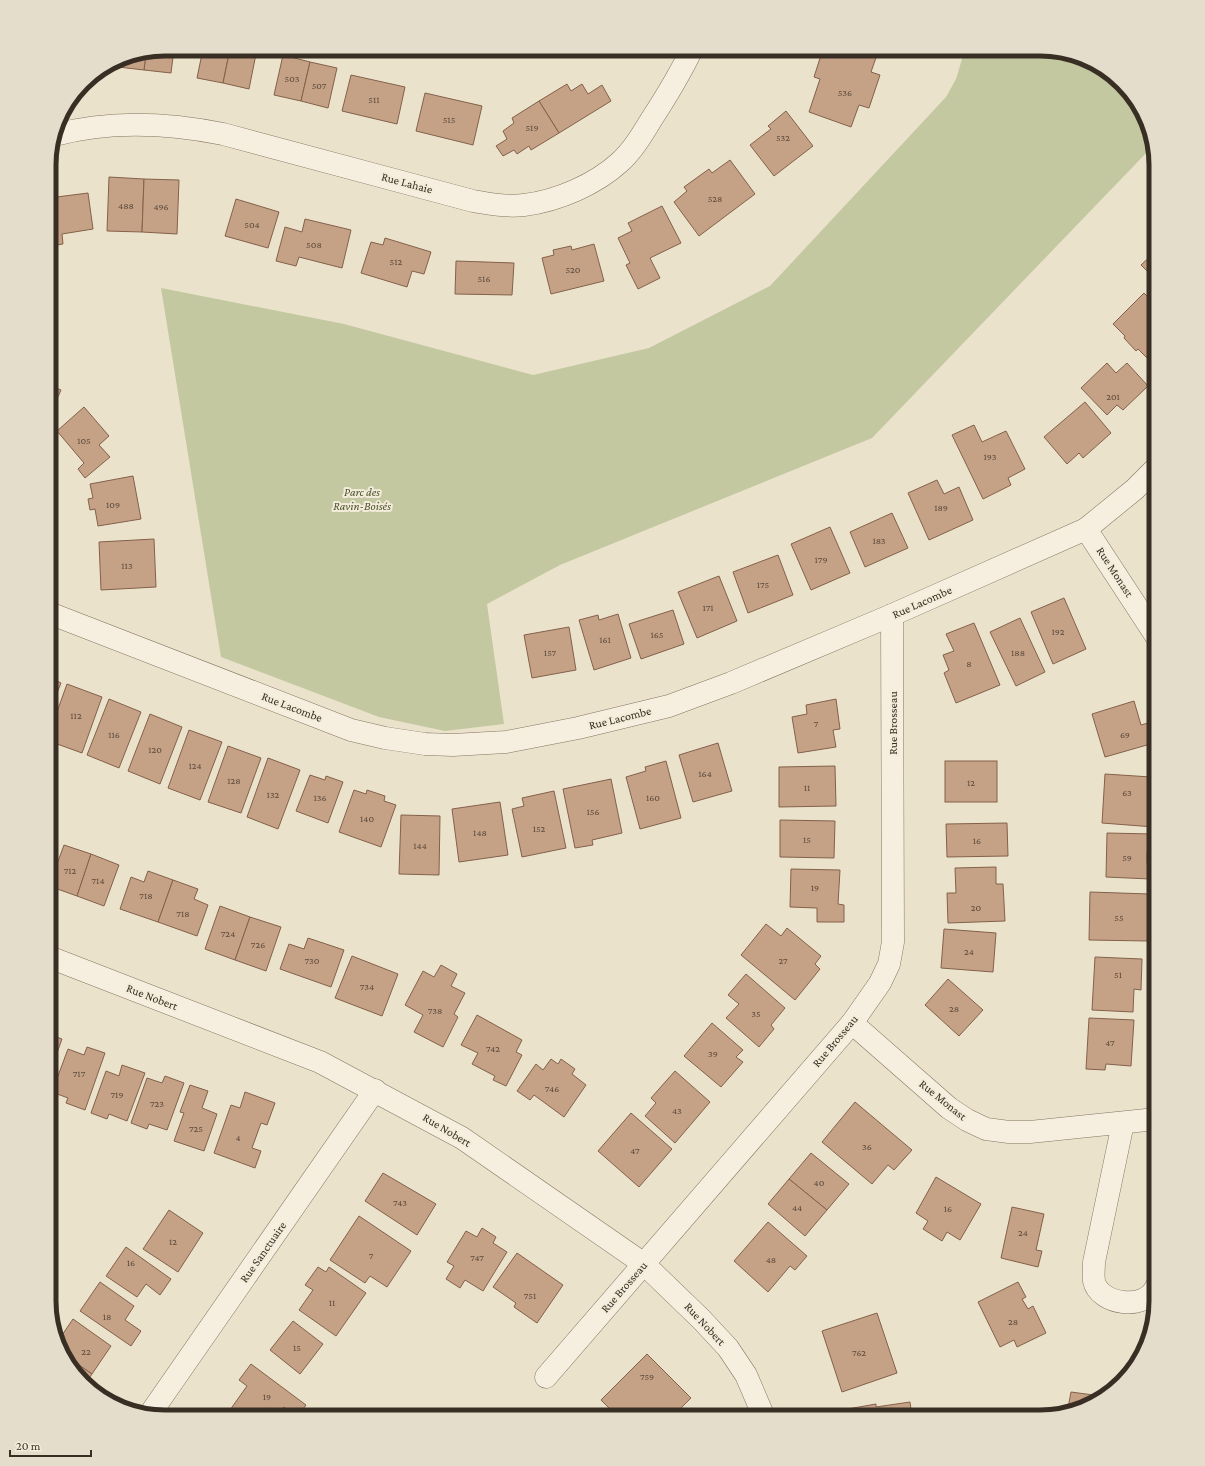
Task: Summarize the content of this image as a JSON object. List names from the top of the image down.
{
  "streets": {
    "street": [
      "Rue Lahaie",
      "Rue Monast",
      "Rue Lacombe",
      "Rue Brosseau",
      "Rue Nobert",
      "Rue Sanctuaire"
    ]
  },
  "crossings": [
    ["Rue Monast", "Rue Lacombe"],
    ["Rue Monast", "Rue Brosseau"],
    ["Rue Lacombe", "Rue Brosseau"],
    ["Rue Brosseau", "Rue Nobert"],
    ["Rue Nobert", "Rue Sanctuaire"]
  ],
  "parks": ["Parc des Ravin-Boisés"],
  "house_numbers": [
    "503",
    "507",
    "536",
    "511",
    "515",
    "519",
    "532",
    "528",
    "488",
    "496",
    "504",
    "508",
    "512",
    "520",
    "516",
    "201",
    "105",
    "193",
    "109",
    "189",
    "183",
    "179",
    "113",
    "175",
    "171",
    "192",
    "165",
    "161",
    "157",
    "188",
    "8",
    "112",
    "7",
    "116",
    "69",
    "120",
    "124",
    "164",
    "128",
    "12",
    "11",
    "63",
    "132",
    "136",
    "160",
    "156",
    "140",
    "152",
    "148",
    "15",
    "16",
    "144",
    "59",
    "712",
    "714",
    "19",
    "718",
    "20",
    "718",
    "55",
    "724",
    "726",
    "24",
    "730",
    "27",
    "51",
    "734",
    "28",
    "738",
    "35",
    "47",
    "742",
    "39",
    "717",
    "746",
    "719",
    "723",
    "43",
    "725",
    "4",
    "36",
    "47",
    "40",
    "743",
    "44",
    "16",
    "24",
    "12",
    "7",
    "747",
    "48",
    "16",
    "751",
    "11",
    "18",
    "28",
    "15",
    "22",
    "762",
    "759",
    "19"
  ],
  "scale_bar": "20 m"
}
